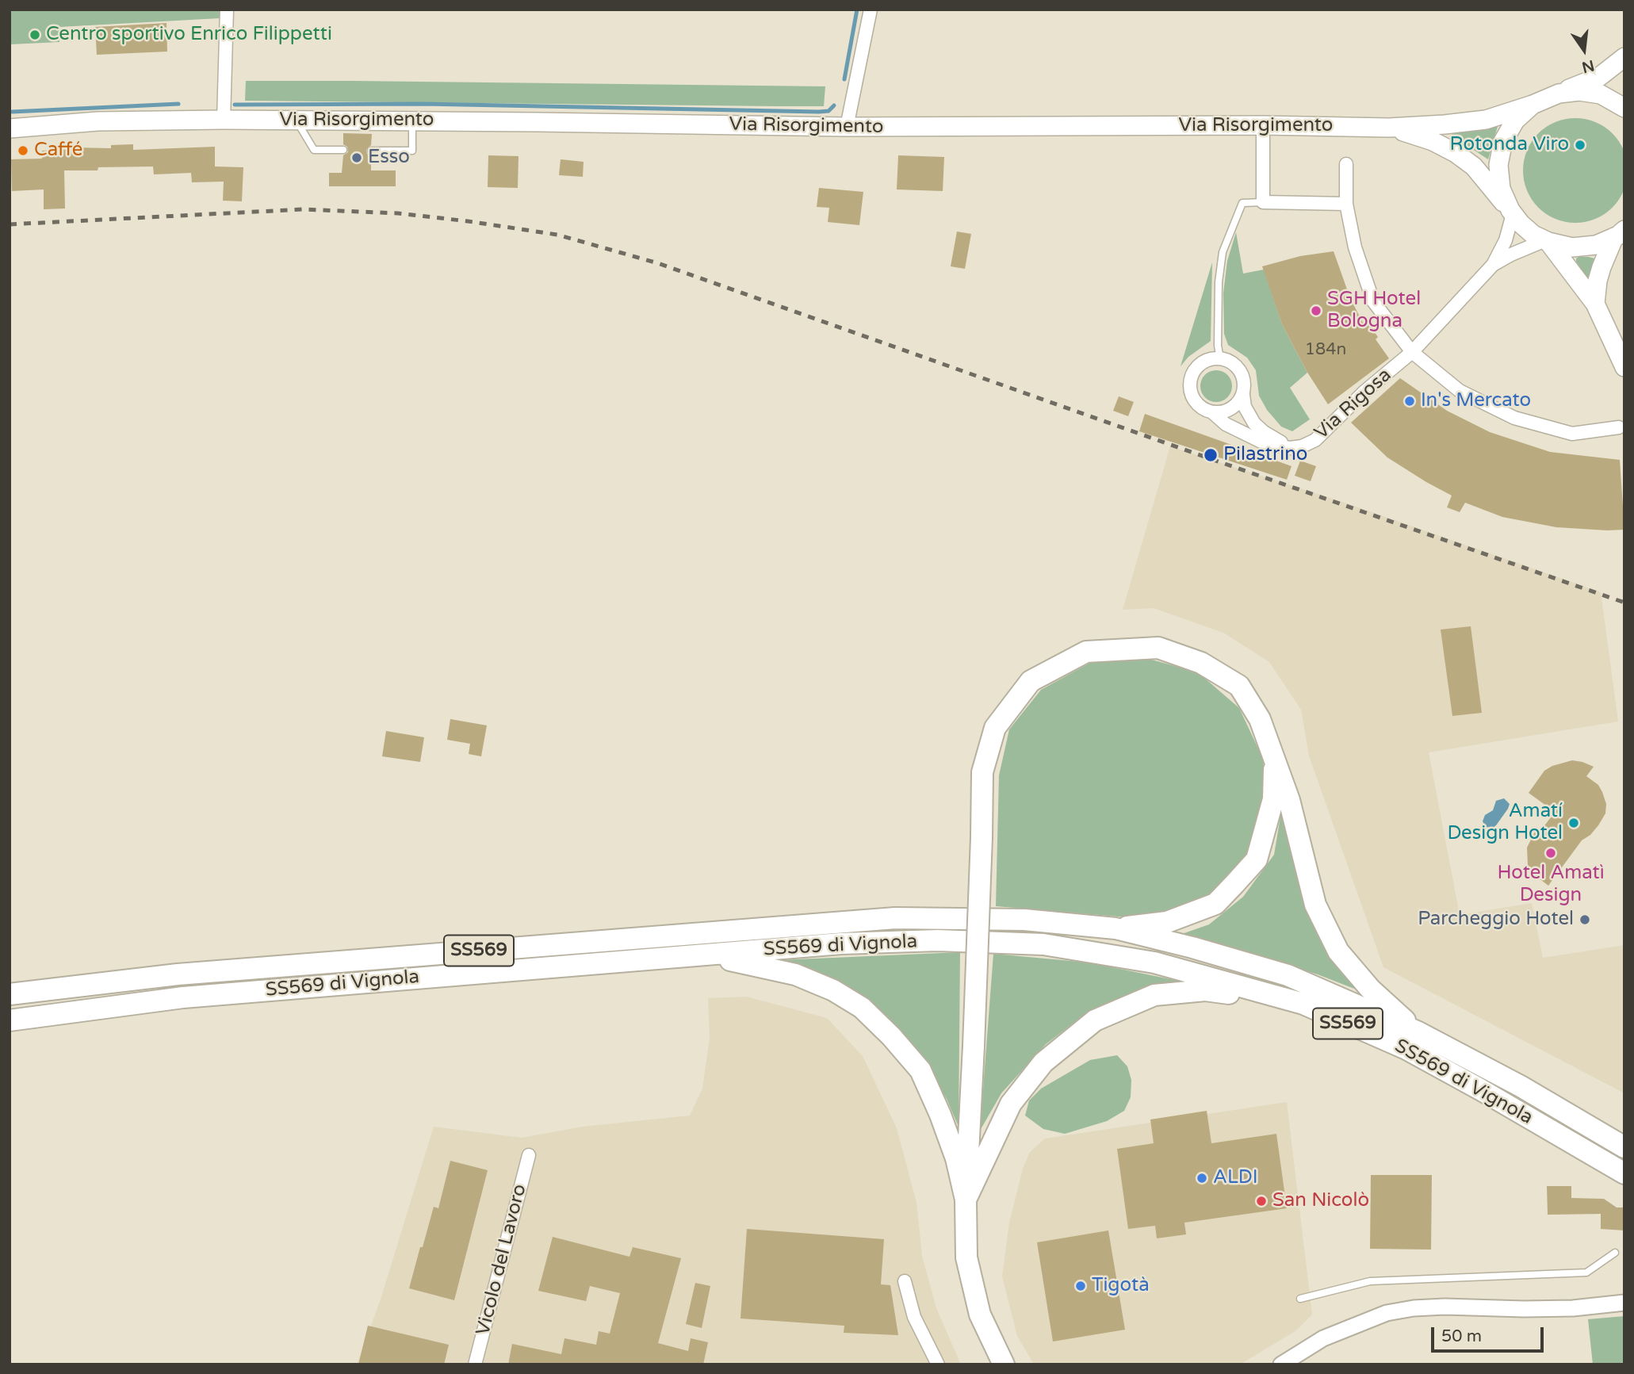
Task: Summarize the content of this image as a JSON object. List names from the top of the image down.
{
  "streets": {
    "highway": ["SS569 di Vignola", "SS569"],
    "main road": ["Via Risorgimento"],
    "street": ["Via Rigosa", "Vicolo del Lavoro"]
  },
  "crossings": [
    ["Via Risorgimento", "Via Rigosa"]
  ],
  "places": [
    "Centro sportivo Enrico Filippetti",
    "Rotonda Viro",
    "Caffé",
    "Esso",
    "SGH Hotel Bologna",
    "In's Mercato",
    "Pilastrino",
    "Amatí Design Hotel",
    "Hotel Amatì Design",
    "Parcheggio Hotel",
    "ALDI",
    "San Nicolò",
    "Tigotà"
  ],
  "house_numbers": ["184n"],
  "scale_bar": "50 m",
  "north": "bottom"
}
